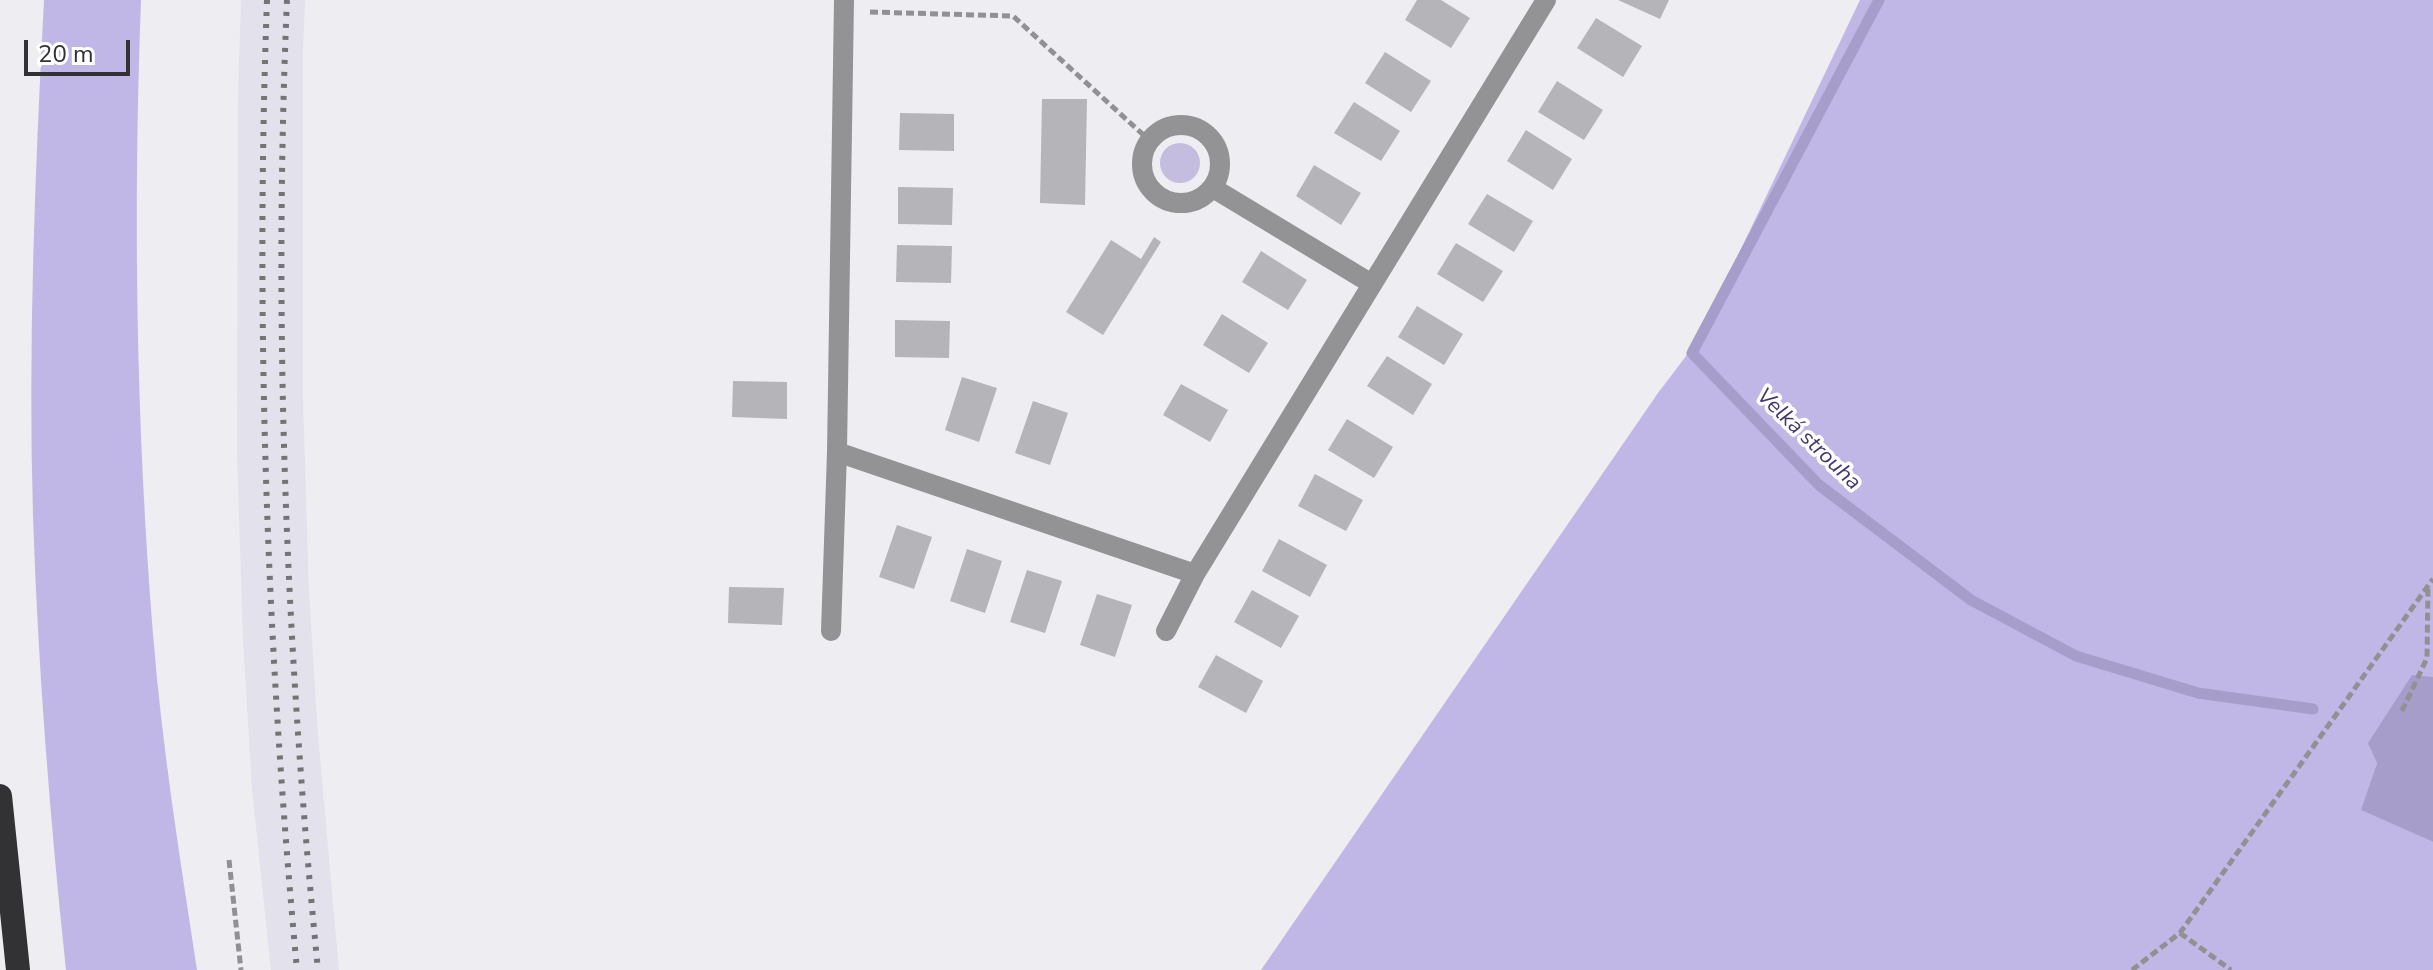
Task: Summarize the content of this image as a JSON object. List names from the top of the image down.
{
  "water": ["Velká strouha"],
  "scale_bar": "20 m"
}
